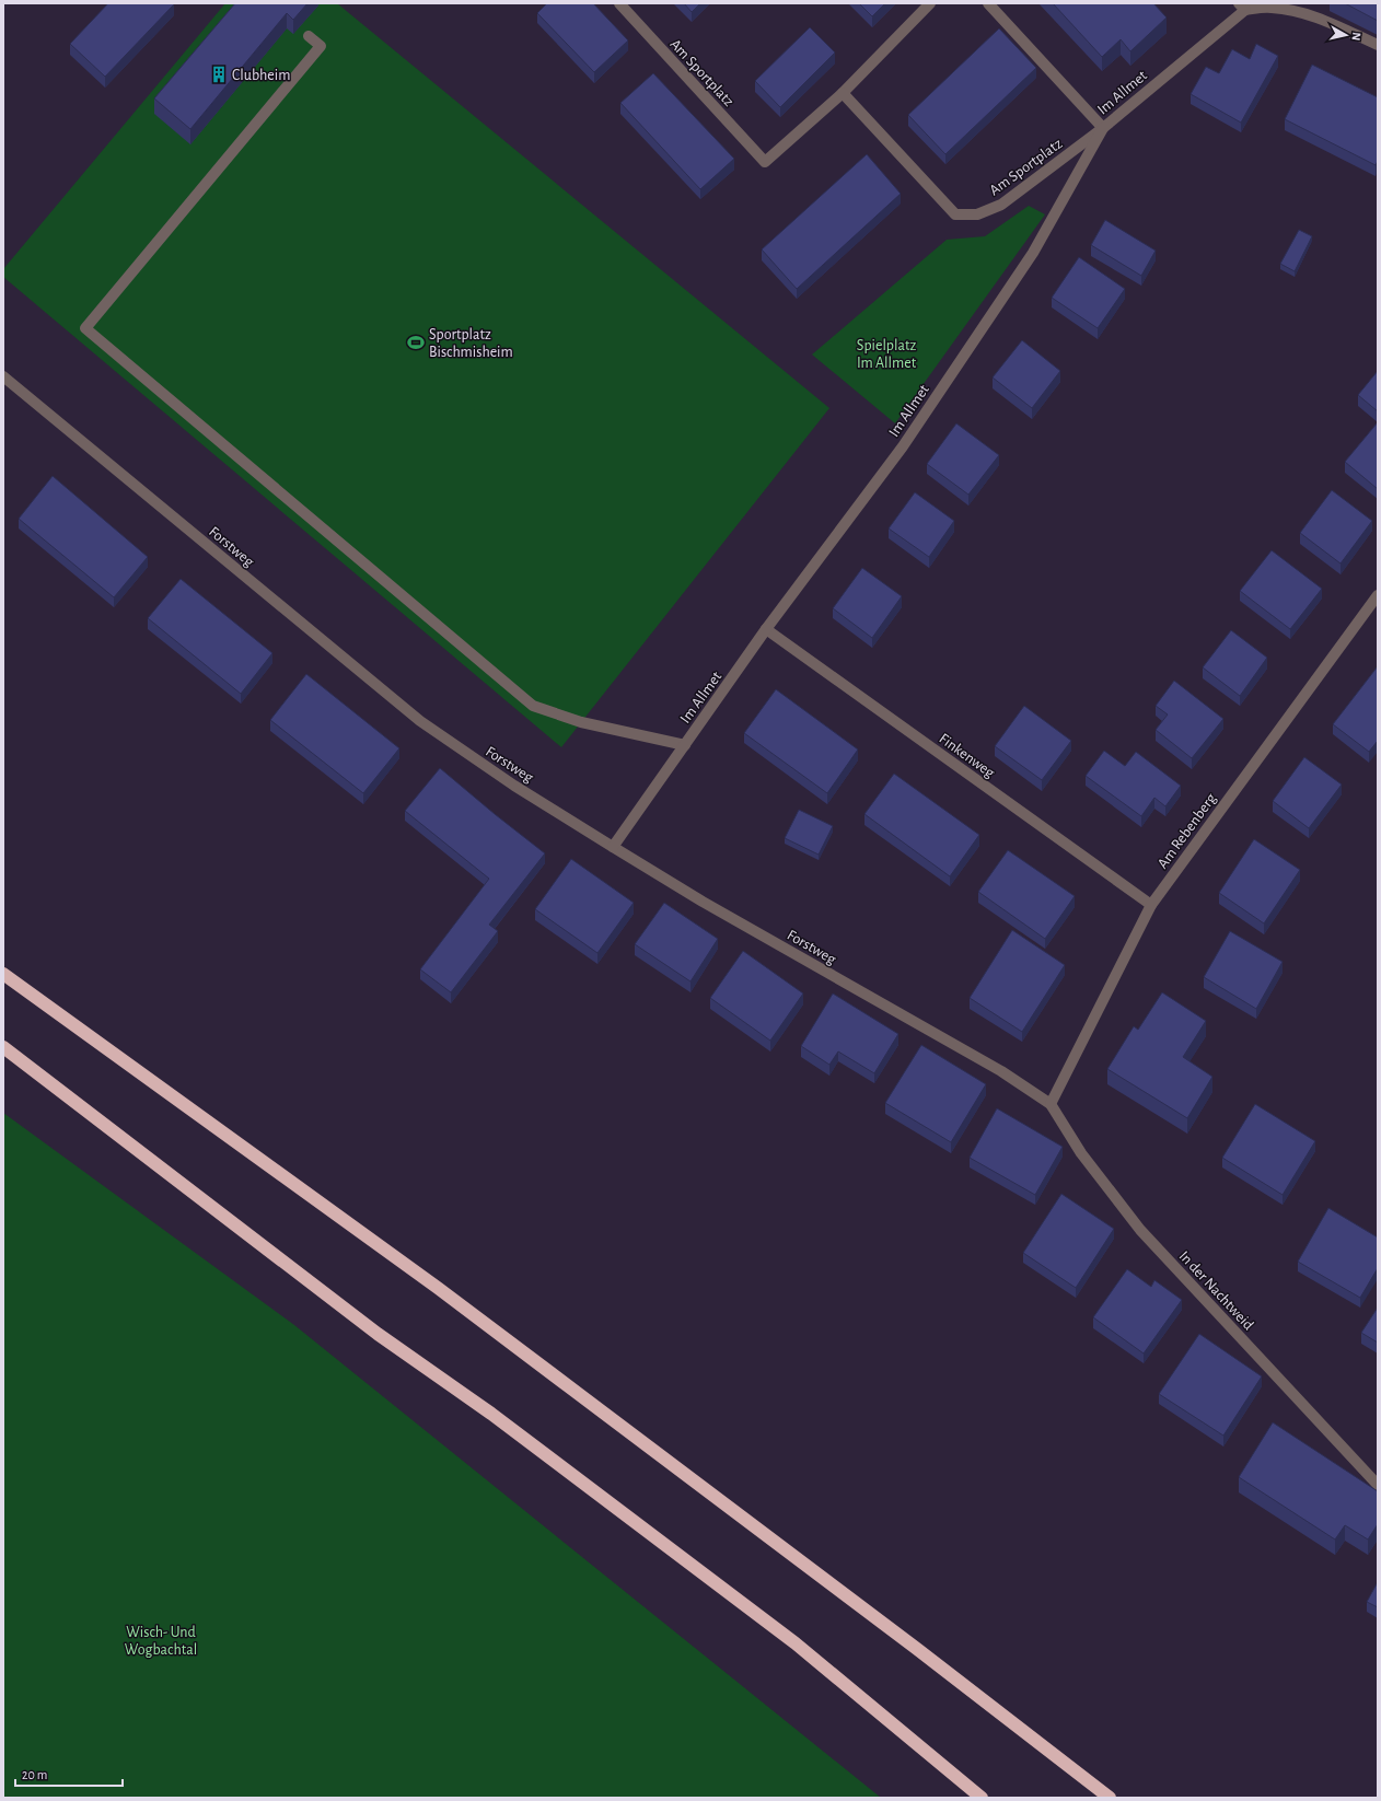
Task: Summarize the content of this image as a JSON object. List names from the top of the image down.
{
  "streets": {
    "street": [
      "Am Sportplatz",
      "Im Allmet",
      "Forstweg",
      "Finkenweg",
      "Am Rebenberg",
      "In der Nachtweid"
    ]
  },
  "crossings": [
    ["Am Sportplatz", "Im Allmet"],
    ["Im Allmet", "Forstweg"],
    ["Im Allmet", "Finkenweg"],
    ["Forstweg", "Am Rebenberg"],
    ["Forstweg", "In der Nachtweid"],
    ["Finkenweg", "Am Rebenberg"],
    ["Am Rebenberg", "In der Nachtweid"]
  ],
  "parks": ["Spielplatz Im Allmet", "Wisch- Und Wogbachtal"],
  "places": {
    "building": ["Clubheim"],
    "sports": ["Sportplatz Bischmisheim"]
  },
  "scale_bar": "20 m",
  "north": "right"
}
